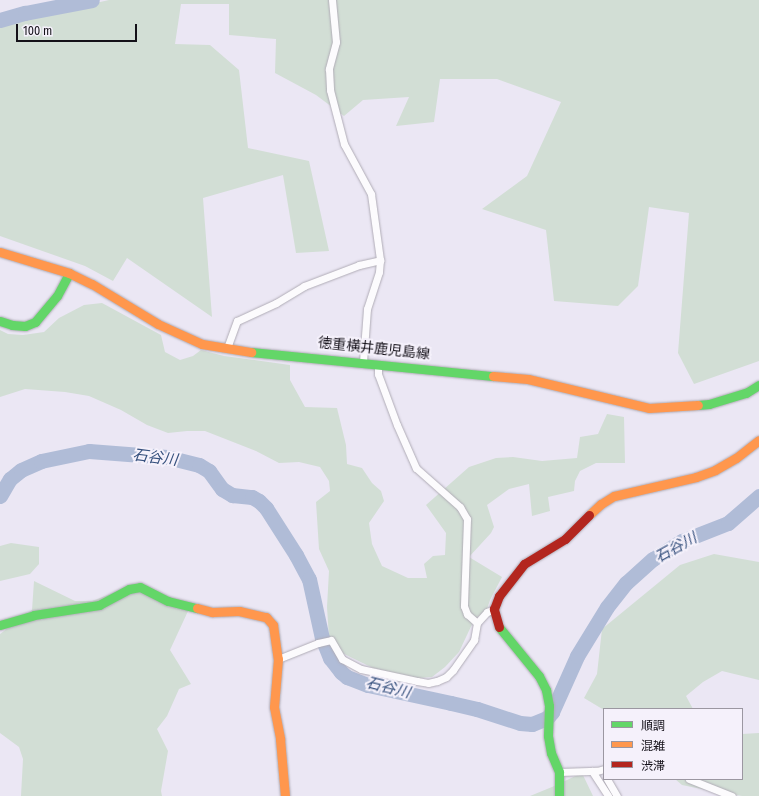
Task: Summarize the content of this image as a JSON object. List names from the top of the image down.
{
  "streets": {
    "street": ["徳重横井鹿児島線"]
  },
  "water": ["石谷川"],
  "legend": ["順調", "混雑", "渋滞"],
  "scale_bar": "100 m"
}
